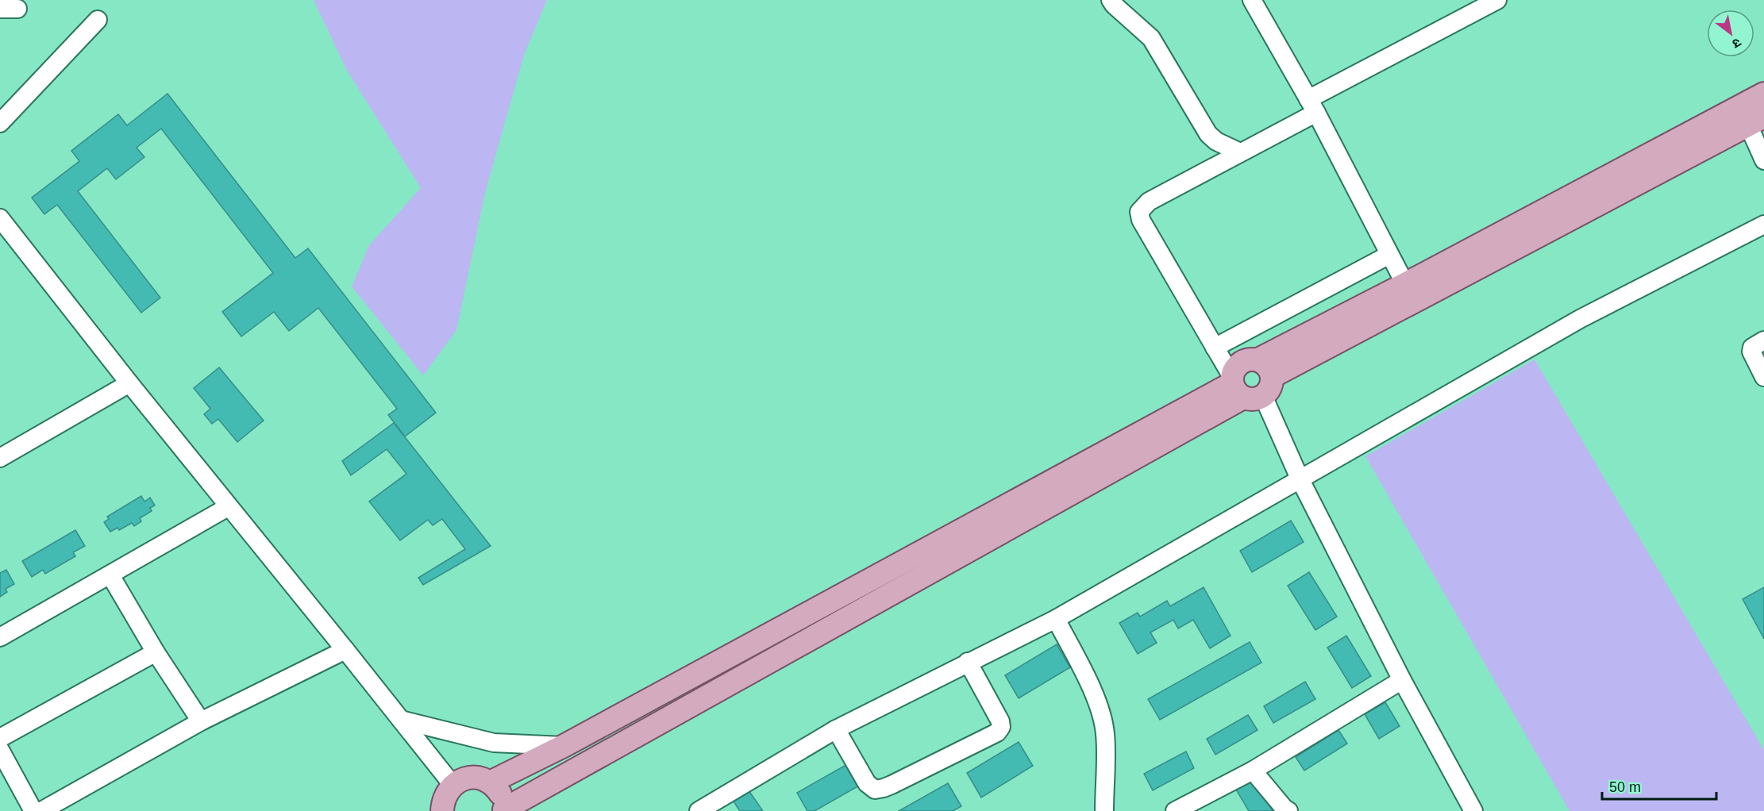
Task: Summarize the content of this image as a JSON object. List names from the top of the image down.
{
  "scale_bar": "50 m",
  "north": "bottom right"
}
